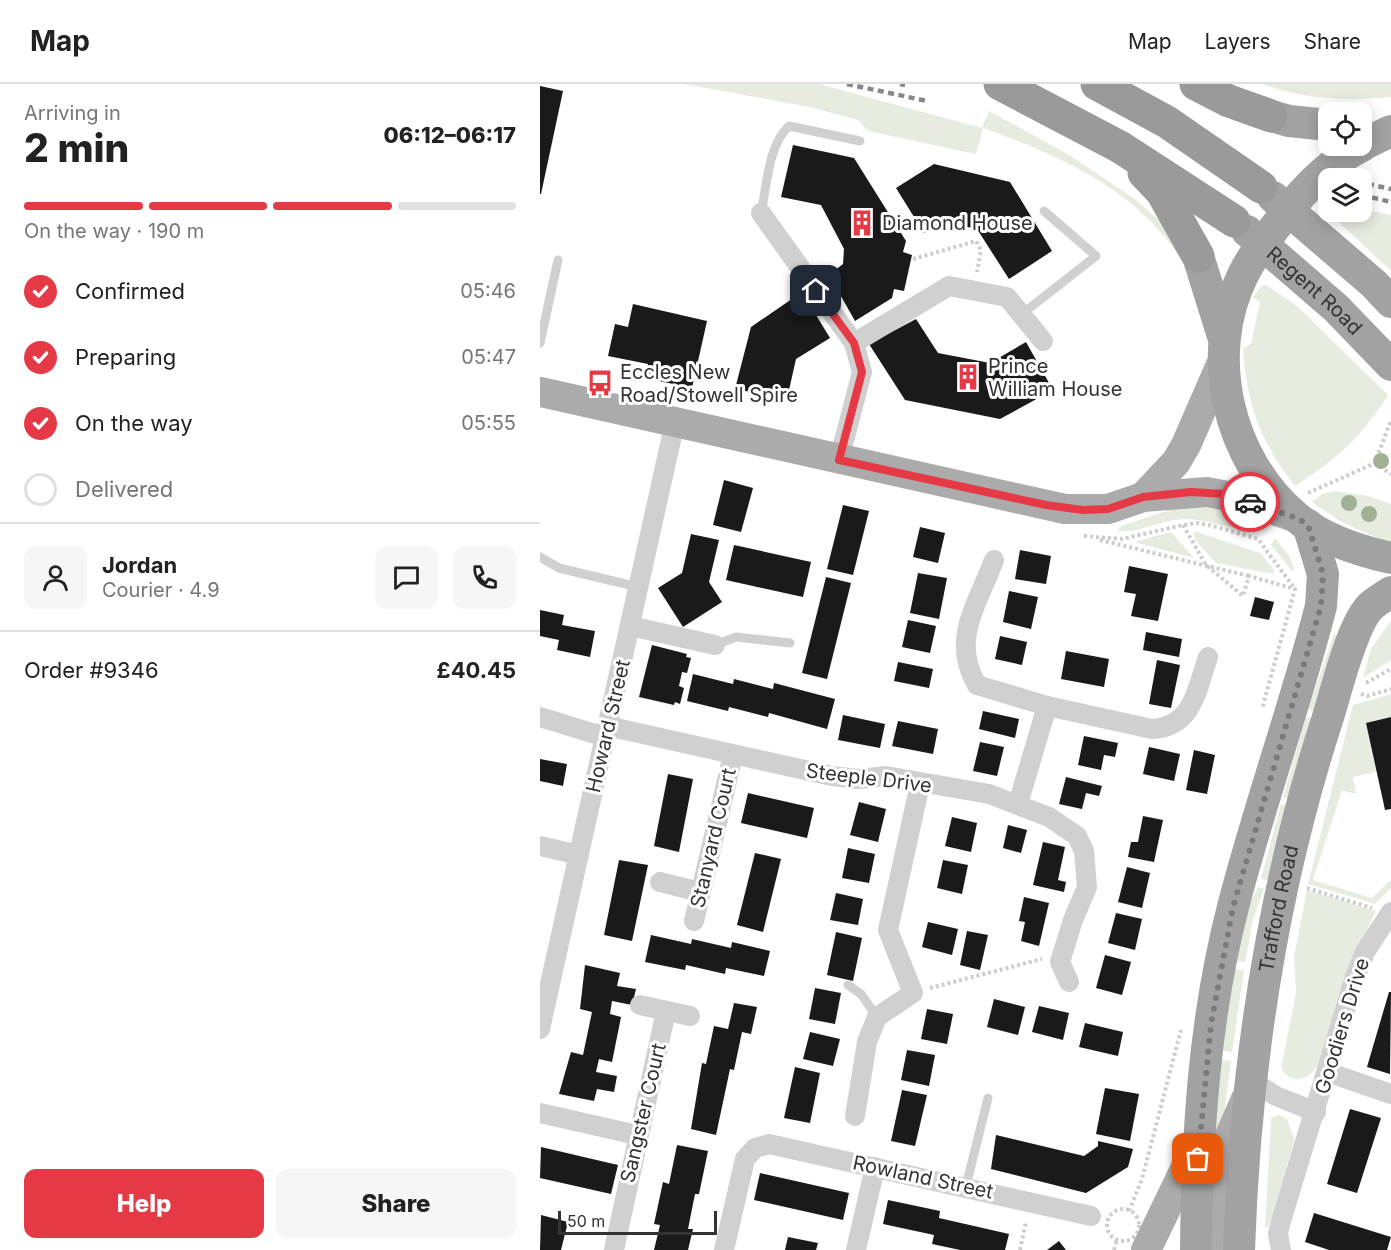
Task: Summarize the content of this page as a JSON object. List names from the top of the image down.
{
  "streets": {
    "highway": ["Regent Road", "Trafford Road"],
    "street": [
      "Howard Street",
      "Steeple Drive",
      "Stanyard Court",
      "Goodiers Drive",
      "Sangster Court",
      "Rowland Street"
    ]
  },
  "crossings": [
    ["Howard Street", "Steeple Drive"],
    ["Steeple Drive", "Stanyard Court"],
    ["Trafford Road", "Goodiers Drive"]
  ],
  "places": {
    "building": ["Diamond House", "Prince William House"],
    "bus stop": ["Eccles New Road/Stowell Spire"]
  },
  "scale_bar": "50 m",
  "page": {
    "header": "Map",
    "nav": ["Map", "Layers", "Share"],
    "heading": ["2 min", "Arriving in", "06:12–06:17"],
    "panel": [
      "Jordan",
      "Courier · 4.9",
      "Order #9346",
      "£40.45"
    ],
    "bar": "On the way · 190 m",
    "list": [
      ["Confirmed", "05:46"],
      ["Preparing", "05:47"],
      ["On the way", "05:55"],
      "Delivered"
    ],
    "buttons": ["Help", "Share"],
    "scale": "50 m"
  }
}
